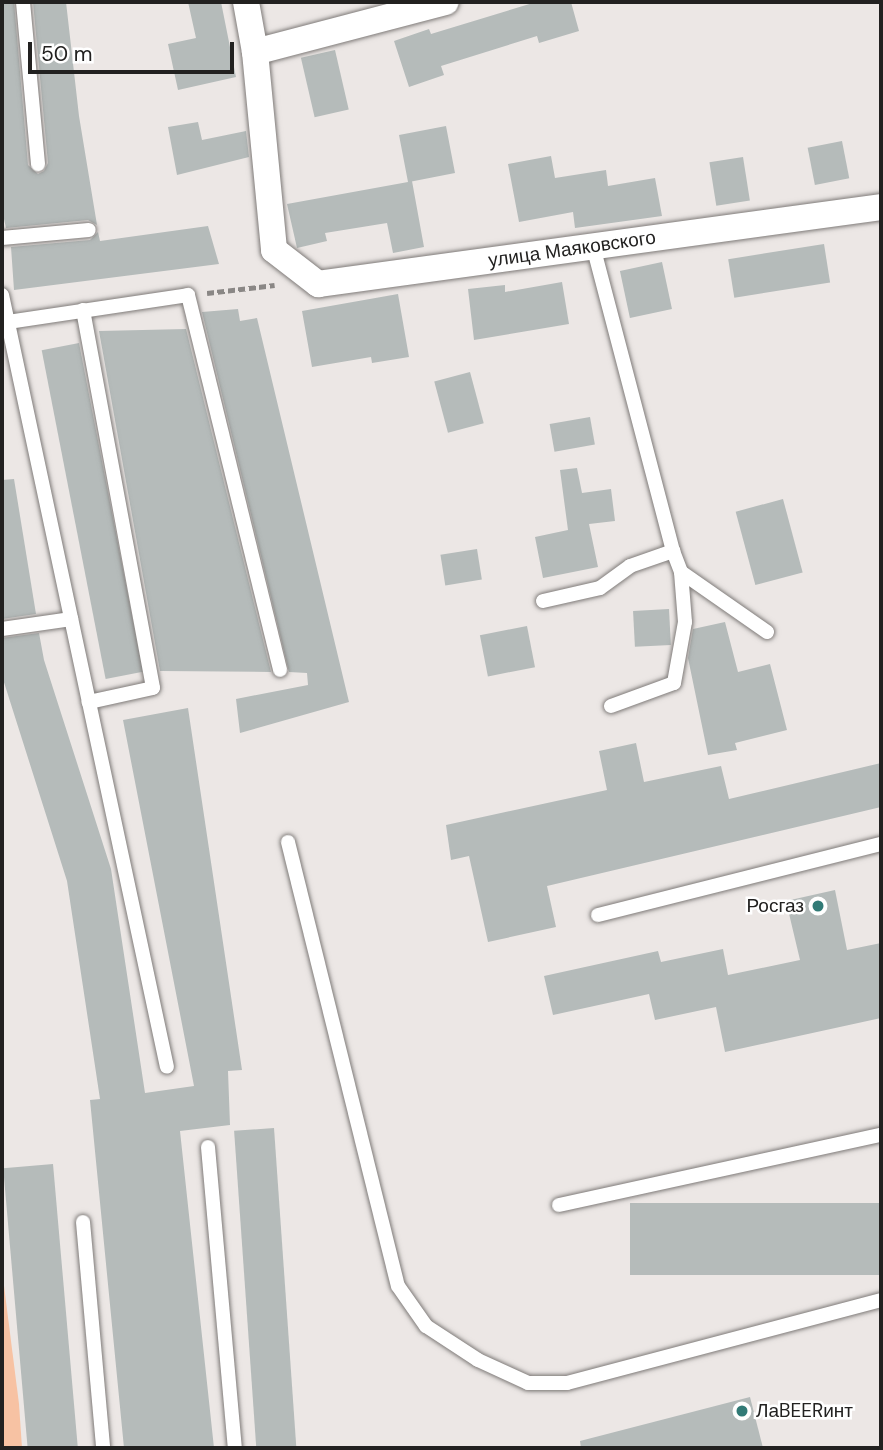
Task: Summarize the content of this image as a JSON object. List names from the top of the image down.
{
  "streets": {
    "street": ["улица Маяковского"]
  },
  "places": ["Росгаз", "ЛаBEERинт"],
  "scale_bar": "50 m"
}
